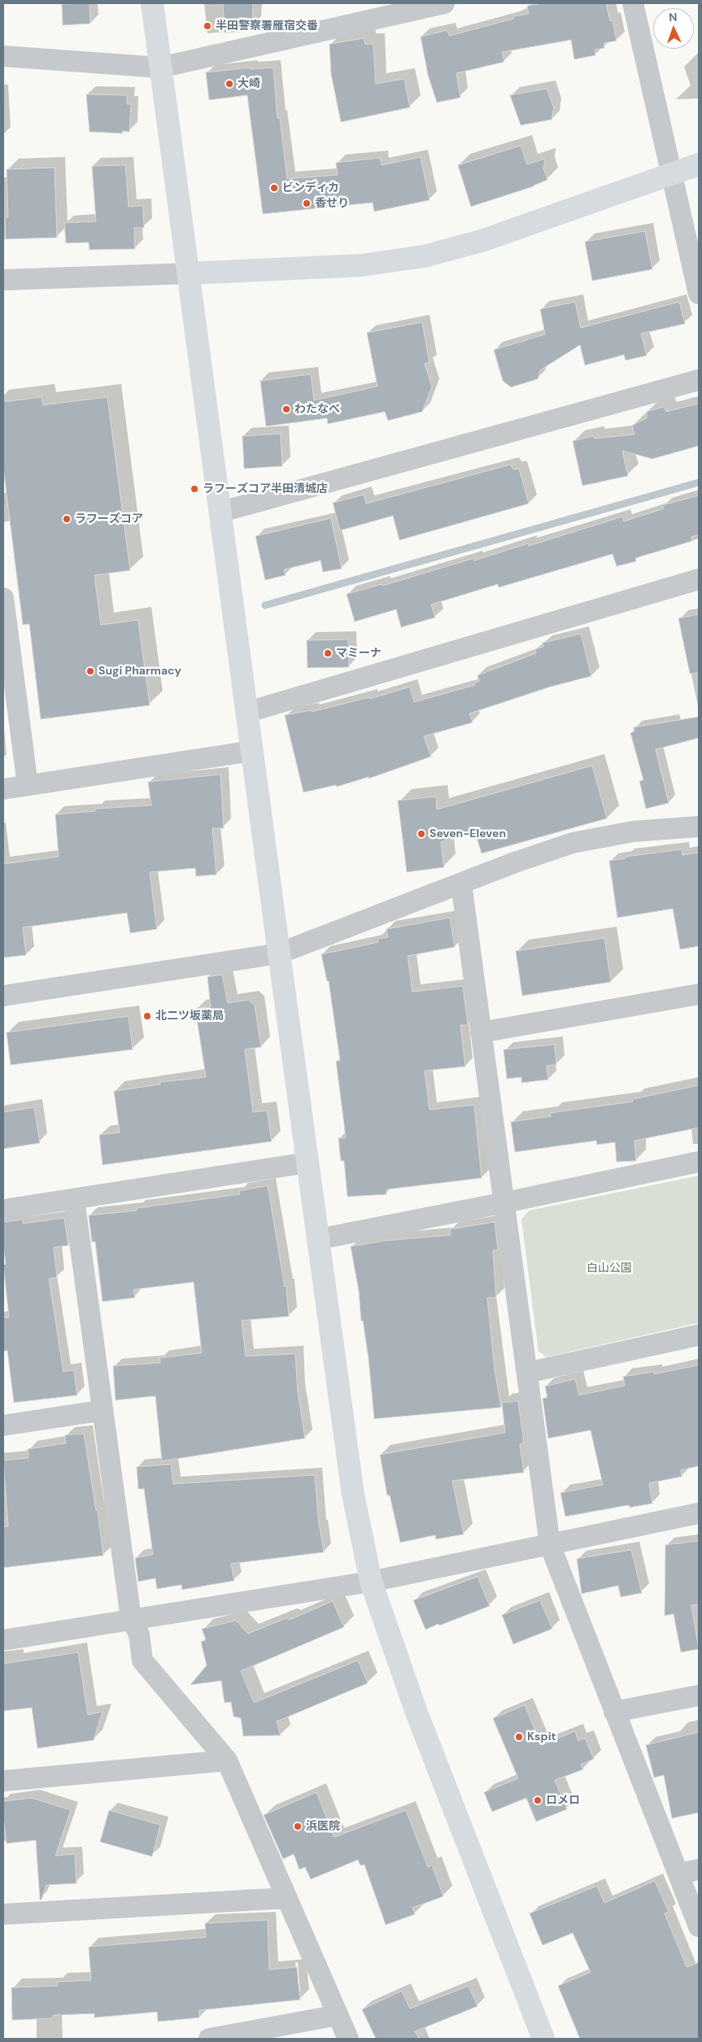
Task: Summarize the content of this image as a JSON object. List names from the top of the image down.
{
  "parks": ["白山公園"],
  "places": [
    "半田警察署雁宿交番",
    "大崎",
    "ビンディカ",
    "香せり",
    "わたなべ",
    "ラフーズコア半田清城店",
    "ラフーズコア",
    "マミーナ",
    "Sugi Pharmacy",
    "Seven-Eleven",
    "北二ツ坂薬局",
    "Kspit",
    "ロメロ",
    "浜医院"
  ],
  "north": "top"
}
